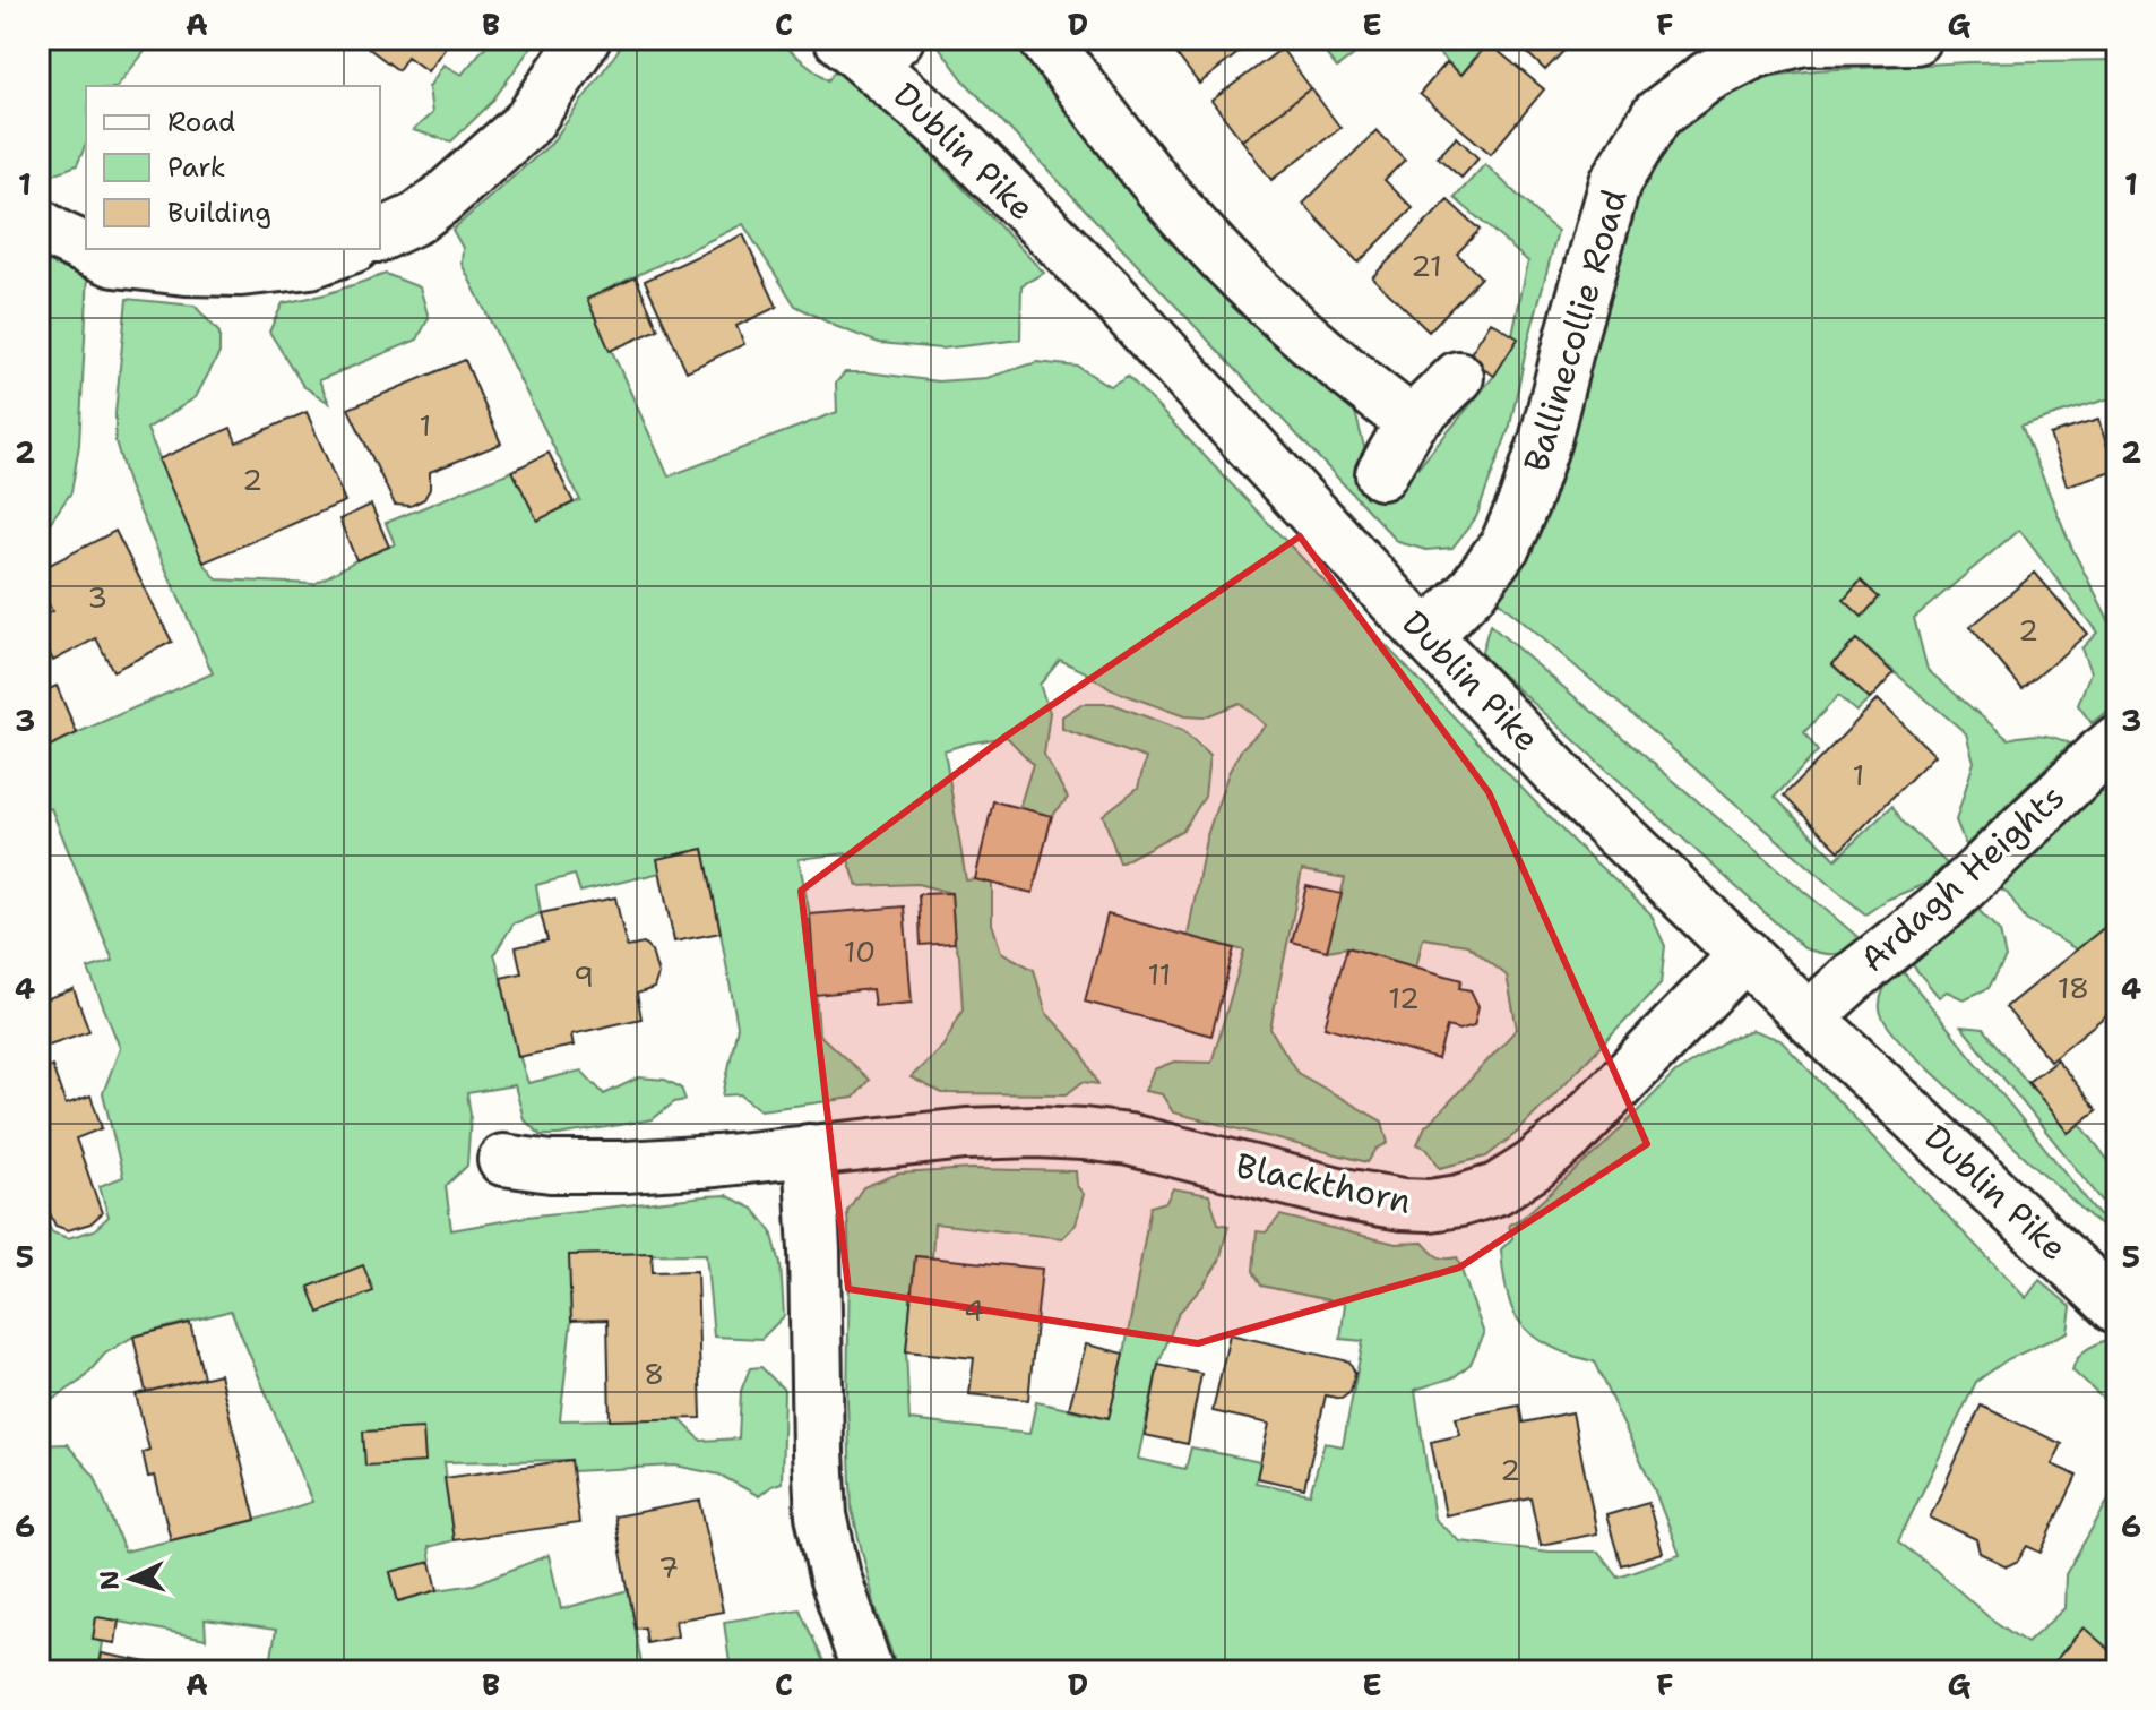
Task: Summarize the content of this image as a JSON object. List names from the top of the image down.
{
  "streets": {
    "street": [
      "Dublin Pike",
      "Ballinecollie Road",
      "Ardagh Heights",
      "Blackthorn"
    ]
  },
  "crossings": [
    ["Dublin Pike", "Ballinecollie Road"],
    ["Dublin Pike", "Ardagh Heights"],
    ["Dublin Pike", "Blackthorn"]
  ],
  "house_numbers": [
    "21",
    "1",
    "2",
    "3",
    "2",
    "1",
    "10",
    "11",
    "9",
    "18",
    "12",
    "4",
    "8",
    "2",
    "7"
  ],
  "legend": ["Road", "Park", "Building"],
  "north": "left",
  "grid": {
    "columns": [
      "A",
      "B",
      "C",
      "D",
      "E",
      "F",
      "G"
    ],
    "rows": [
      "1",
      "2",
      "3",
      "4",
      "5",
      "6"
    ]
  }
}
